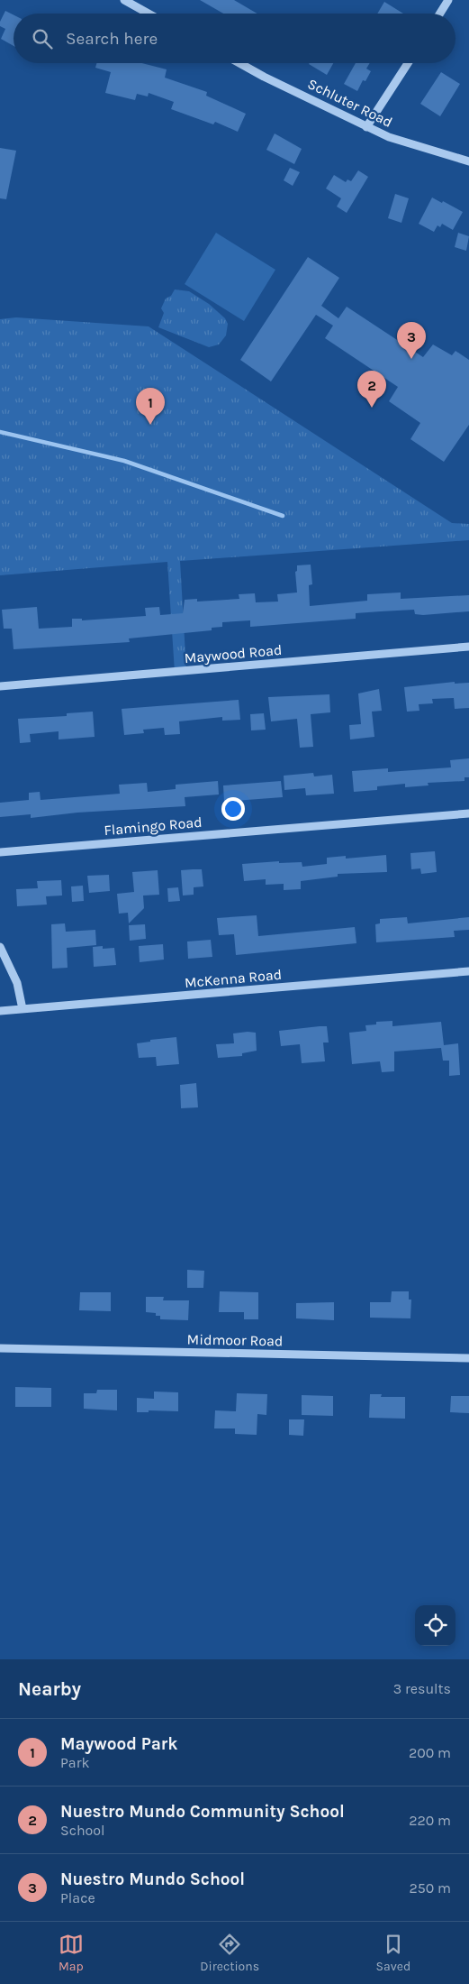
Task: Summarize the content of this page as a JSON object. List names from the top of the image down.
{
  "streets": {
    "street": [
      "Schluter Road",
      "Maywood Road",
      "Flamingo Road",
      "McKenna Road",
      "Midmoor Road"
    ]
  },
  "page": {
    "search": "Search here",
    "pins": ["3", "2", "1"],
    "heading": ["Nearby", "3 results"],
    "list": [
      {
        "mark": "1",
        "name": "Maywood Park",
        "note": "Park",
        "value": "200 m"
      },
      {
        "mark": "2",
        "name": "Nuestro Mundo Community School",
        "note": "School",
        "value": "220 m"
      },
      {
        "mark": "3",
        "name": "Nuestro Mundo School",
        "note": "Place",
        "value": "250 m"
      }
    ],
    "nav": ["Map", "Directions", "Saved"]
  }
}
